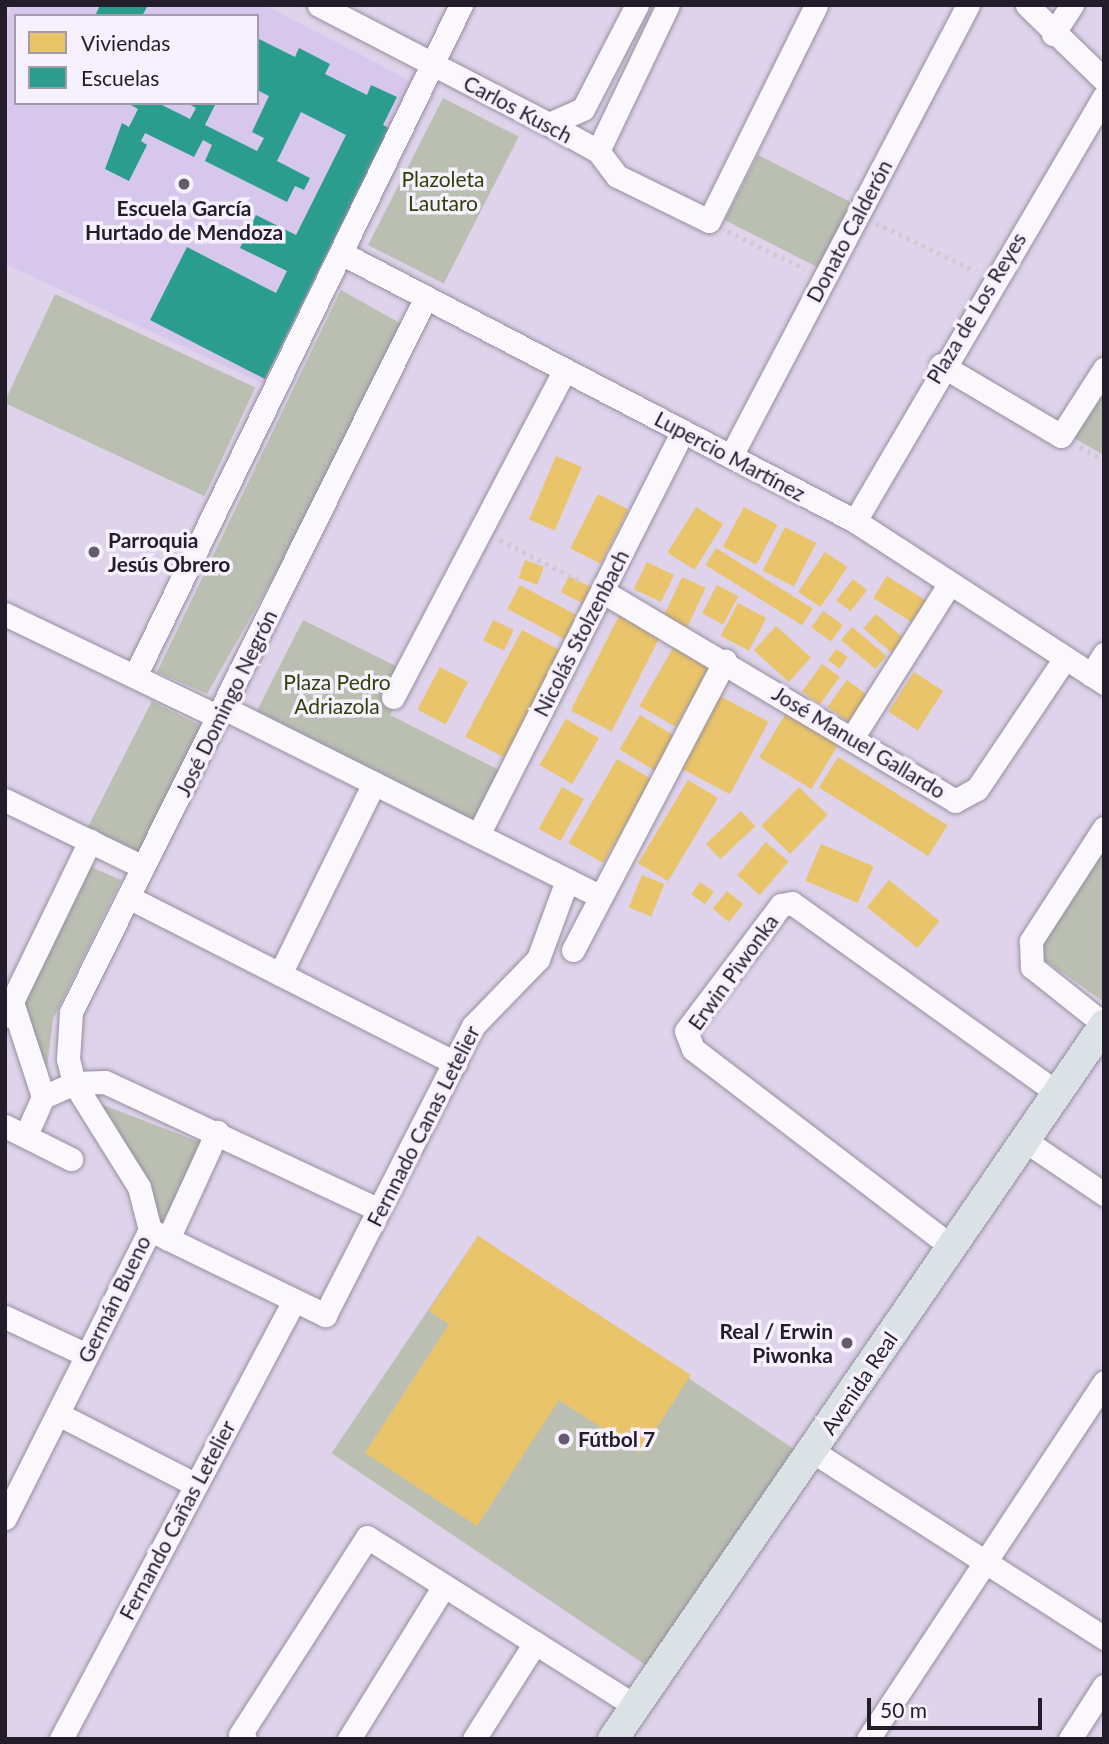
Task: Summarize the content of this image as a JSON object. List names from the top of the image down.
{
  "streets": {
    "main road": ["Avenida Real"],
    "street": [
      "Carlos Kusch",
      "Donato Calderón",
      "Plaza de Los Reyes",
      "Lupercio Martínez",
      "Nicolás Stolzenbach",
      "José Domingo Negrón",
      "José Manuel Gallardo",
      "Erwin Piwonka",
      "Fernnado Canas Letelier",
      "Germán Bueno",
      "Fernando Cañas Letelier"
    ]
  },
  "crossings": [
    ["Donato Calderón", "Lupercio Martínez"],
    ["Plaza de Los Reyes", "Lupercio Martínez"],
    ["Lupercio Martínez", "Nicolás Stolzenbach"],
    ["Lupercio Martínez", "José Domingo Negrón"],
    ["Lupercio Martínez", "José Manuel Gallardo"],
    ["Nicolás Stolzenbach", "José Manuel Gallardo"],
    ["José Domingo Negrón", "Germán Bueno"],
    ["Erwin Piwonka", "Avenida Real"],
    ["Fernnado Canas Letelier", "Fernando Cañas Letelier"]
  ],
  "parks": ["Plazoleta Lautaro", "Plaza Pedro Adriazola"],
  "places": [
    "Escuela García Hurtado de Mendoza",
    "Parroquia Jesús Obrero",
    "Real / Erwin Piwonka",
    "Fútbol 7"
  ],
  "legend": ["Viviendas", "Escuelas"],
  "scale_bar": "50 m"
}
